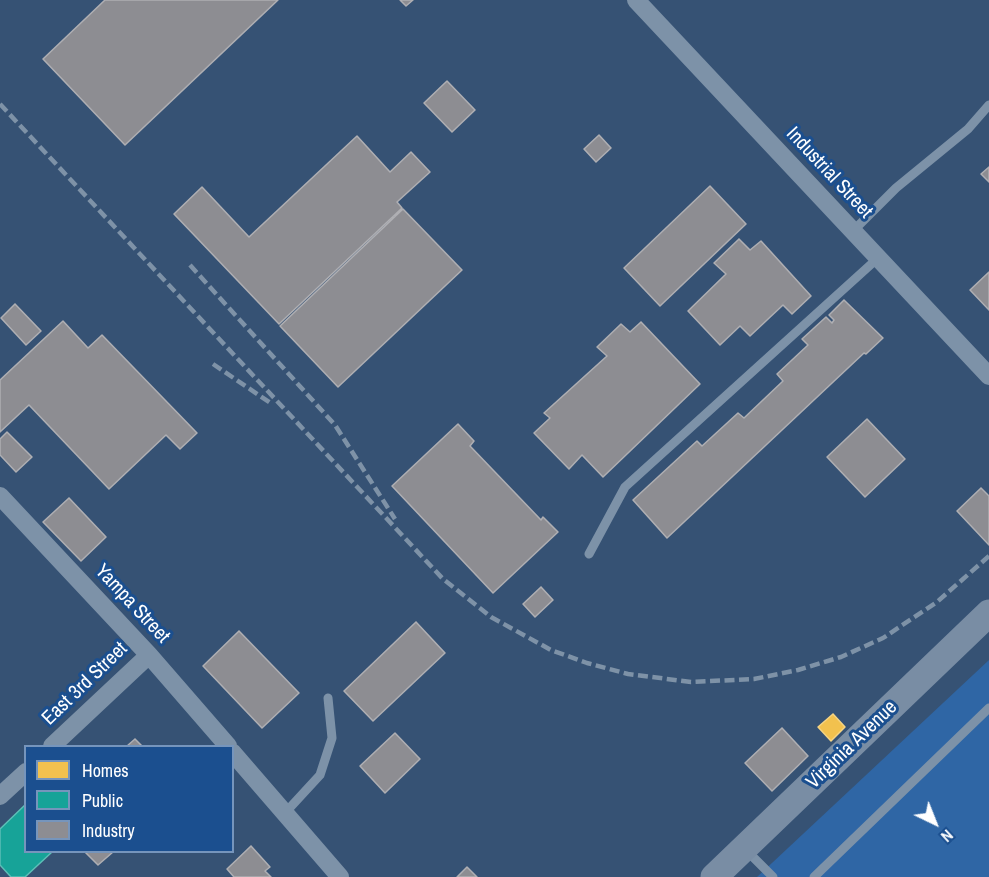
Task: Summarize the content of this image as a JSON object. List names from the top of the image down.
{
  "streets": {
    "street": [
      "Industrial Street",
      "Yampa Street",
      "East 3rd Street",
      "Virginia Avenue"
    ]
  },
  "crossings": [
    ["Yampa Street", "East 3rd Street"]
  ],
  "legend": ["Homes", "Public", "Industry"],
  "north": "bottom right"
}
